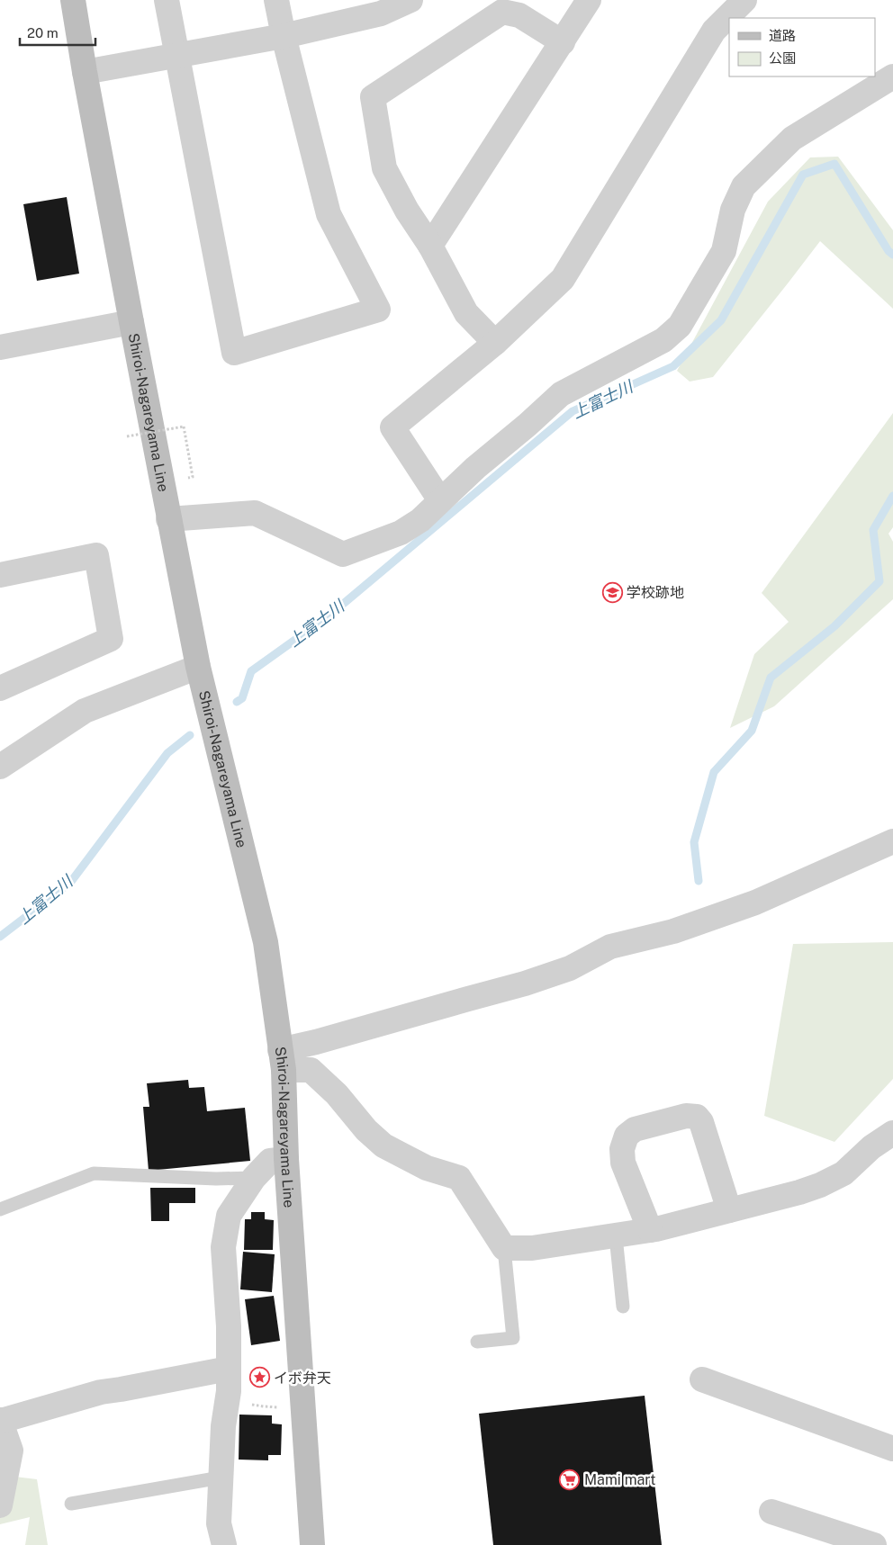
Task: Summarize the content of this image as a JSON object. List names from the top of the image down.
{
  "streets": {
    "main road": ["Shiroi-Nagareyama Line"]
  },
  "water": ["上富士川"],
  "places": {
    "school or university": ["学校跡地"],
    "place": ["イボ弁天"],
    "supermarket": ["Mami mart"]
  },
  "legend": ["道路", "公園"],
  "scale_bar": "20 m"
}
